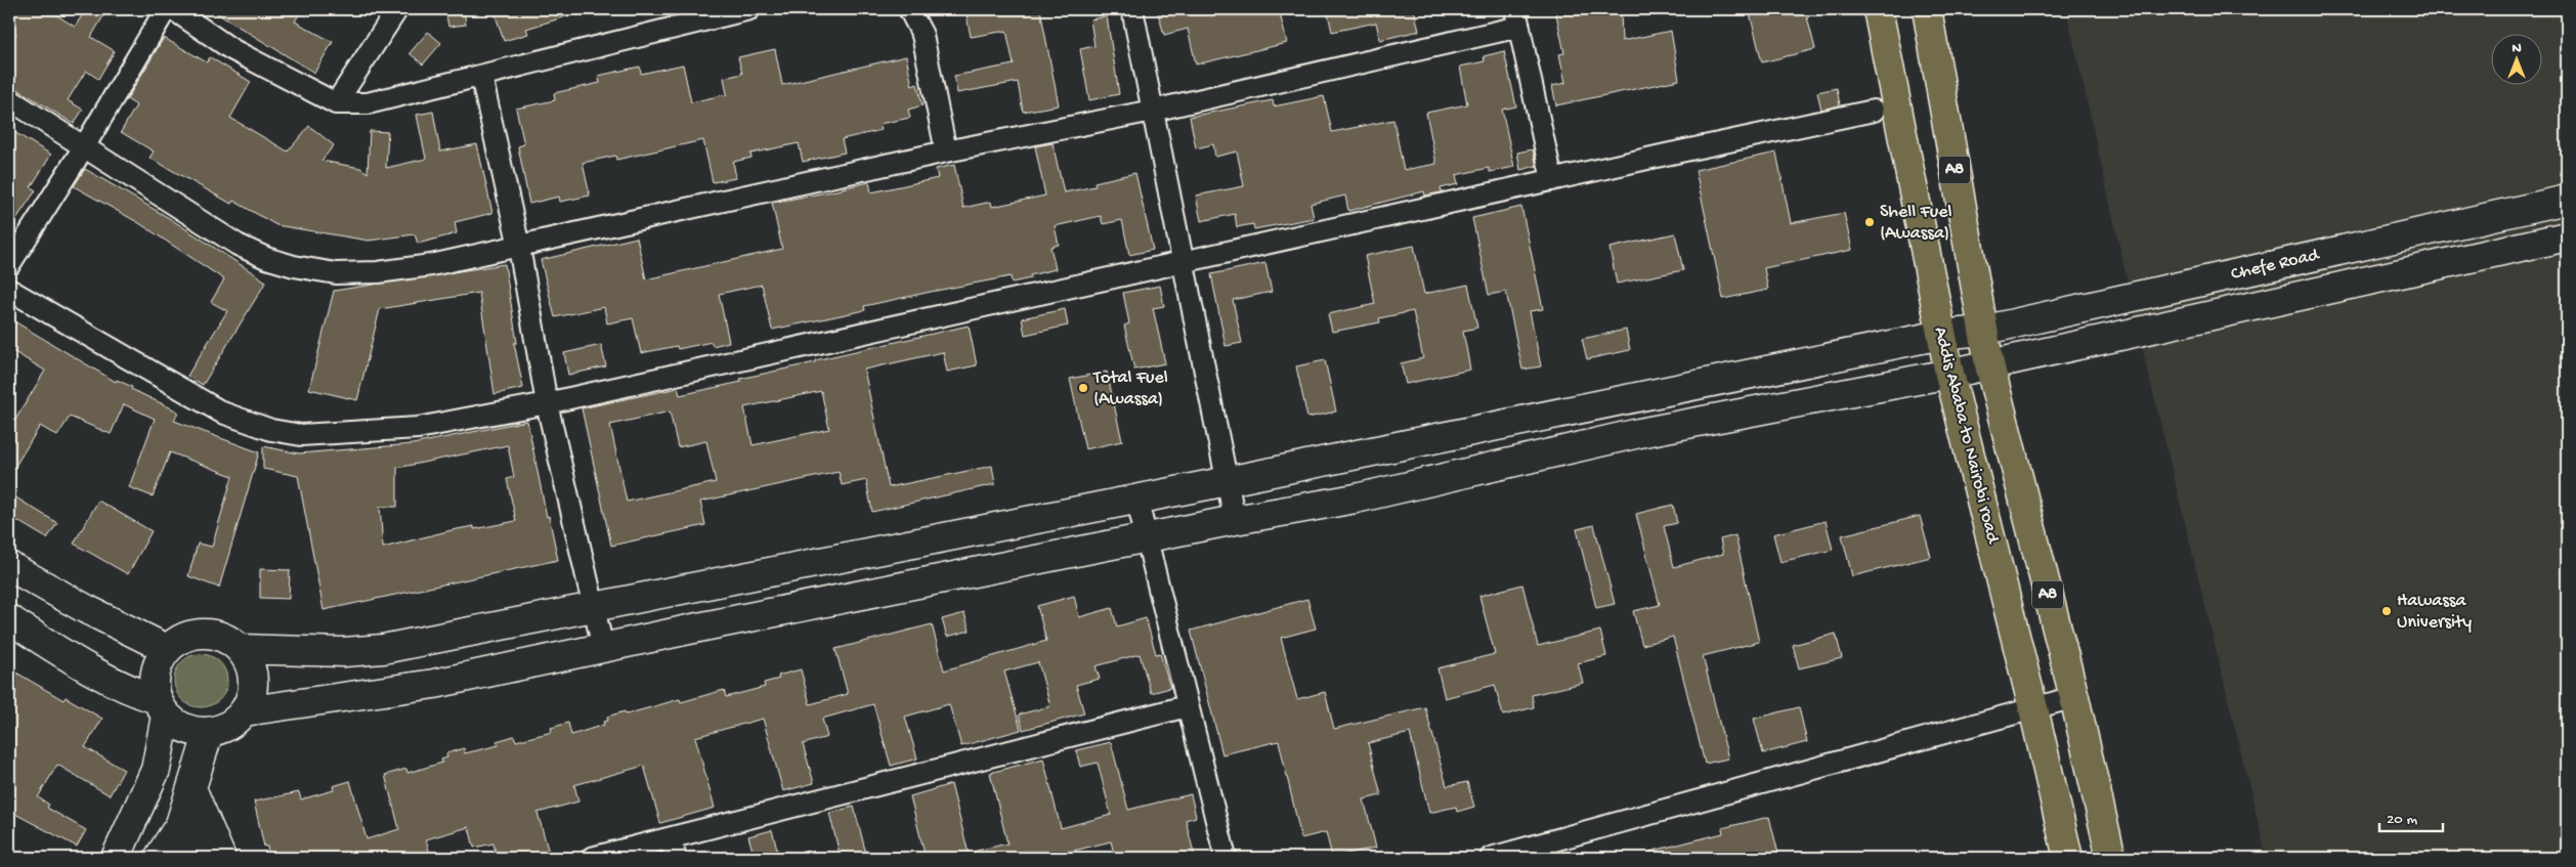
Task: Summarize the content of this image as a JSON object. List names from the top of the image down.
{
  "streets": {
    "highway": ["A8", "Addis Ababa to Nairobi road"],
    "main road": ["Chefe Road"]
  },
  "crossings": [
    ["A8", "Chefe Road"],
    ["Chefe Road", "Addis Ababa to Nairobi road"]
  ],
  "places": ["Shell Fuel (Awassa)", "Total Fuel (Awassa)", "Hawassa University"],
  "scale_bar": "20 m",
  "north": "top"
}
